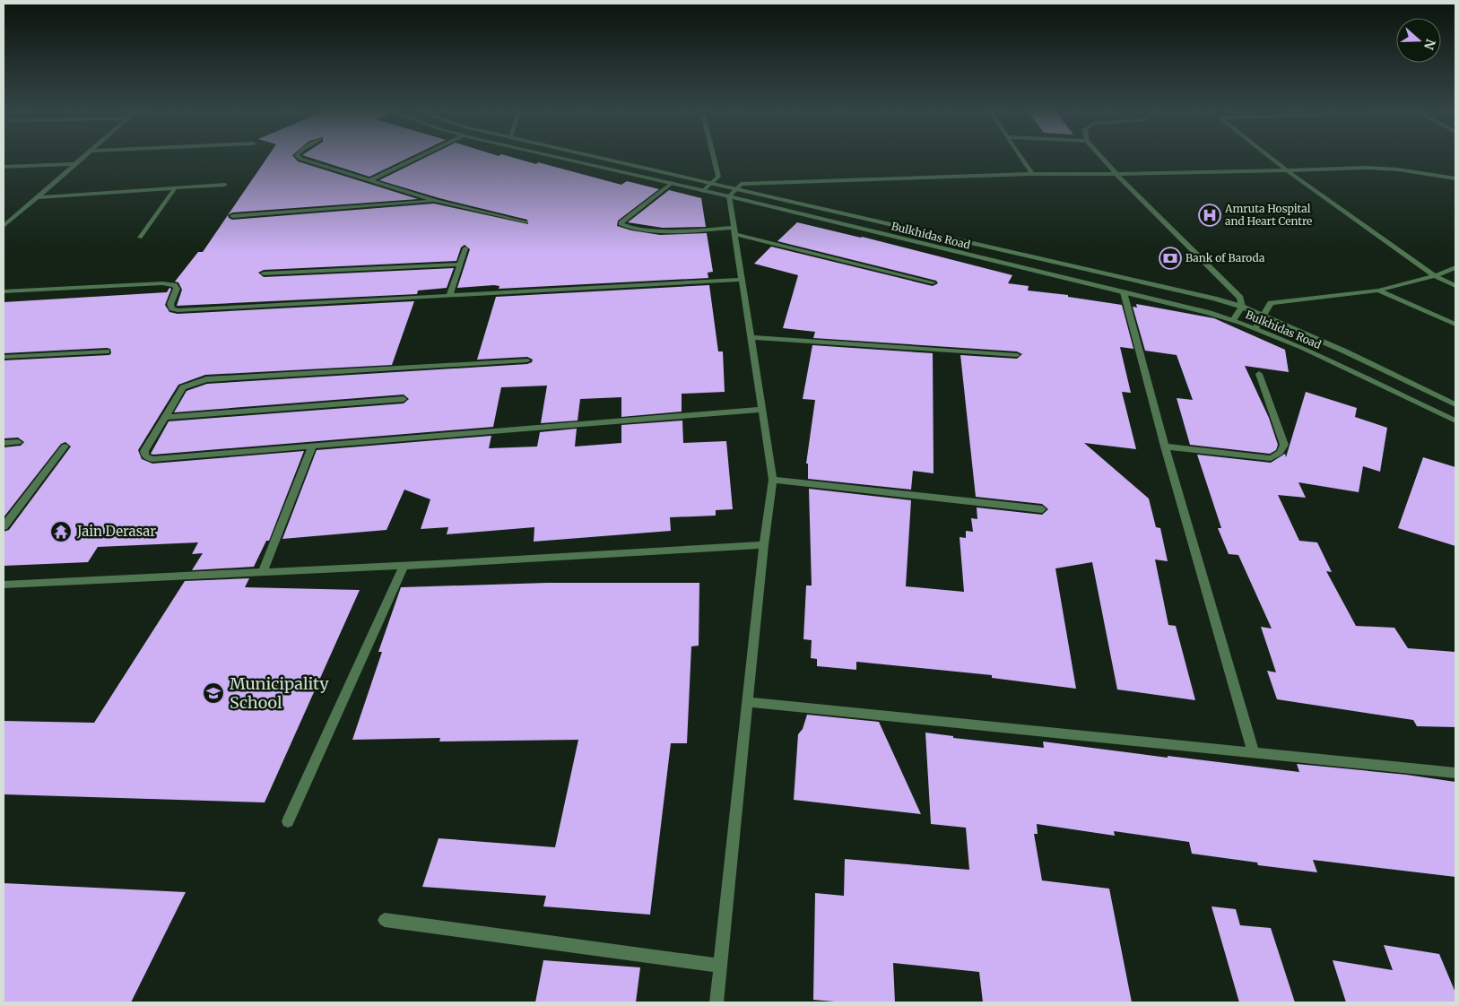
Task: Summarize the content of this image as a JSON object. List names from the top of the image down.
{
  "streets": {
    "street": ["Bulkhidas Road"]
  },
  "places": {
    "hospital": ["Amruta Hospital and Heart Centre"],
    "bank": ["Bank of Baroda"],
    "temple": ["Jain Derasar"],
    "school or university": ["Municipality School"]
  },
  "north": "right"
}
